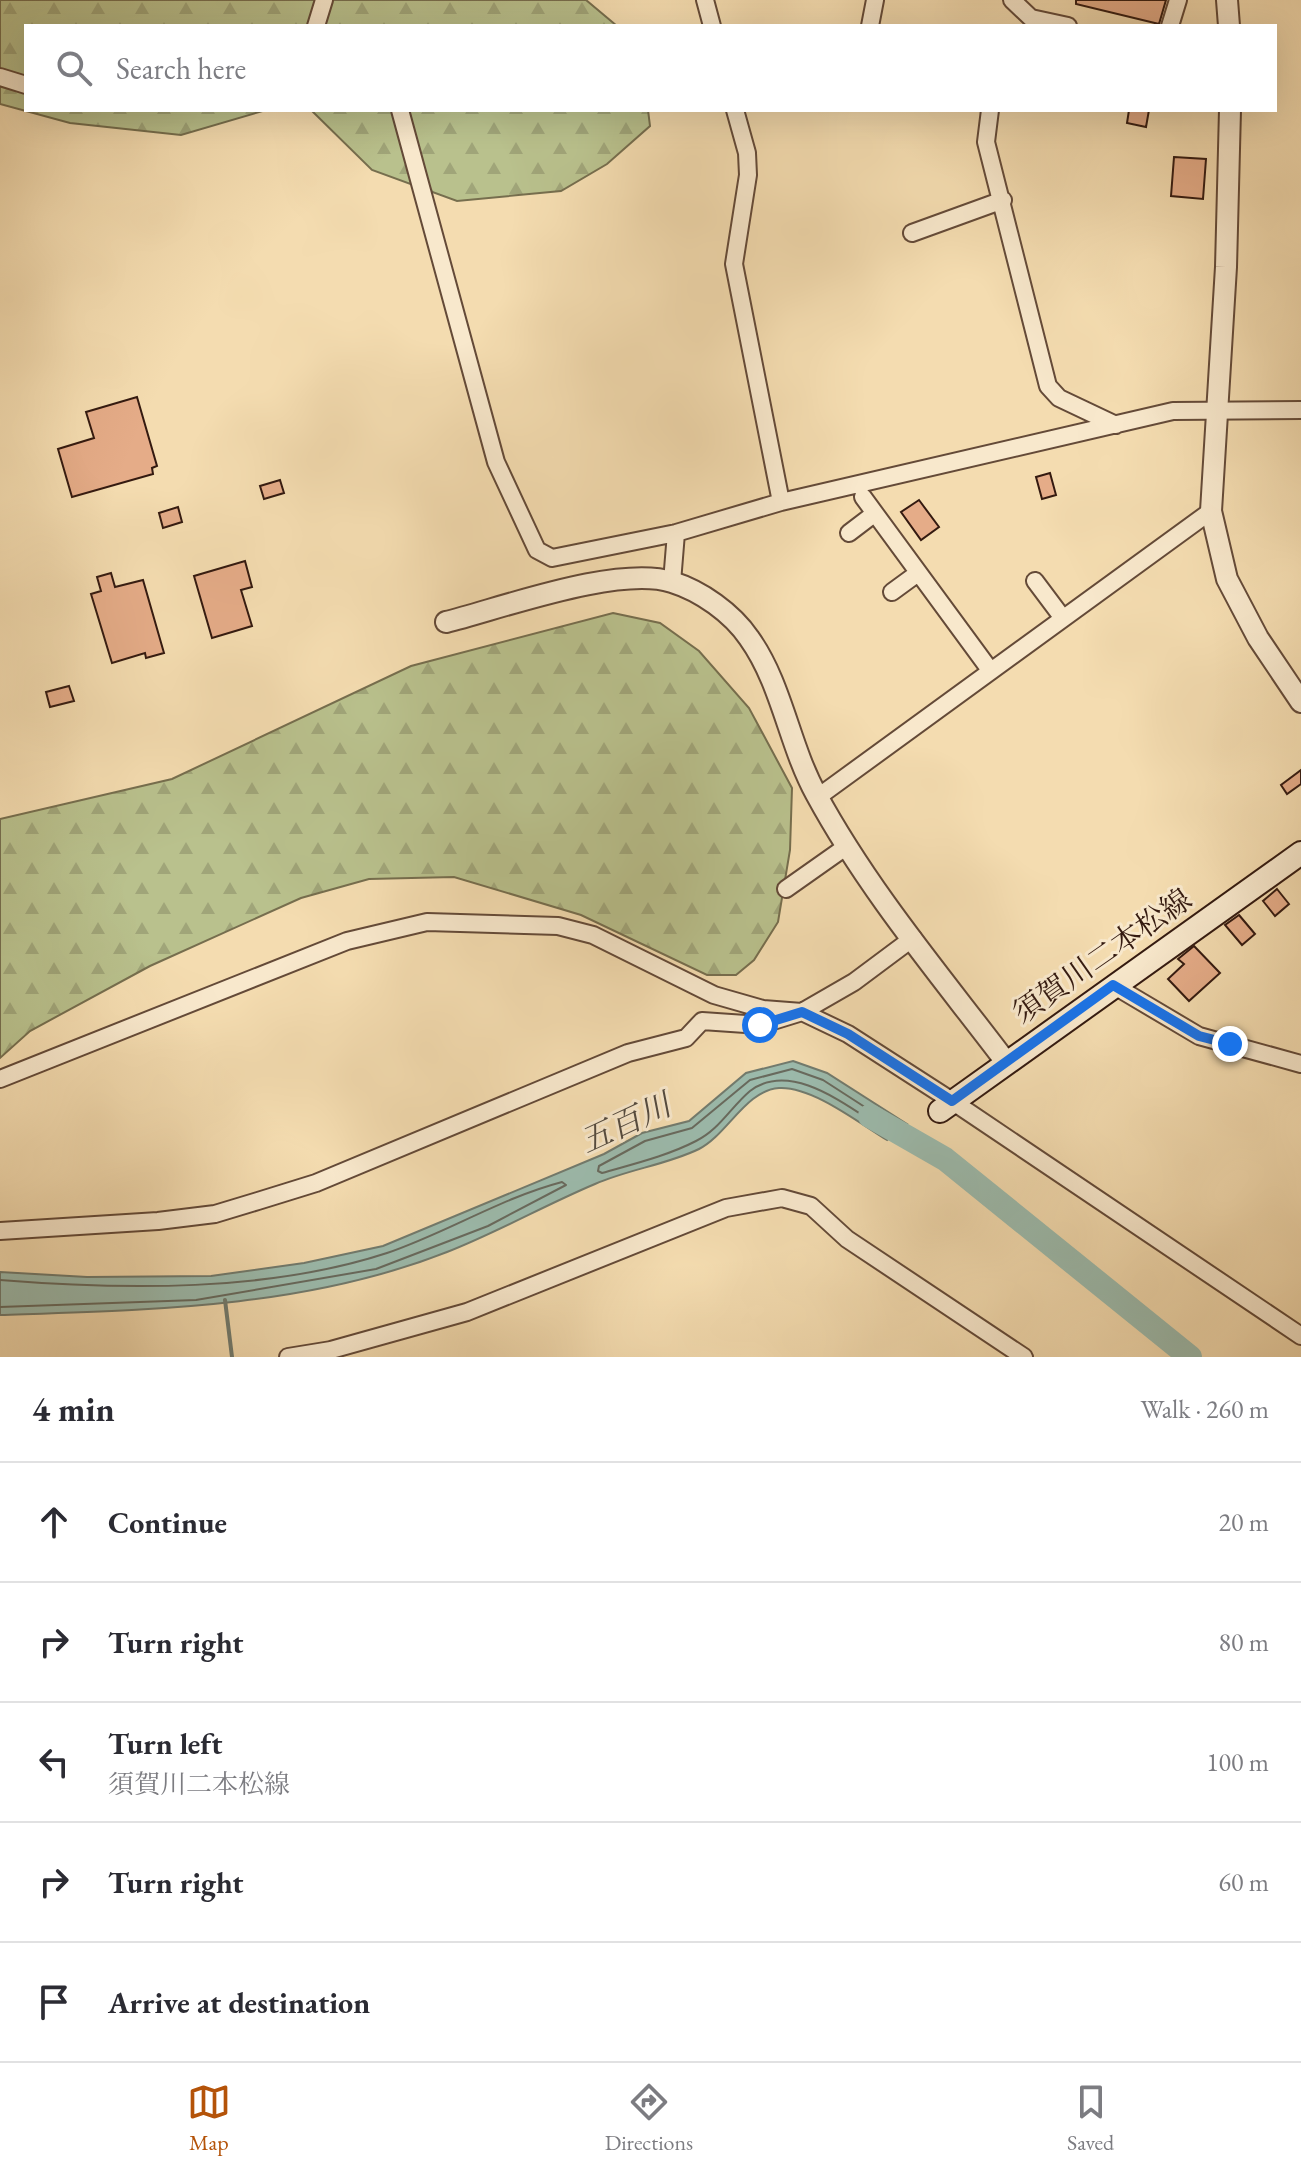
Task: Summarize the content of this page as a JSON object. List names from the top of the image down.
{
  "streets": {
    "main road": ["須賀川二本松線"]
  },
  "water": ["五百川"],
  "page": {
    "search": "Search here",
    "heading": ["4 min", "Walk · 260 m"],
    "list": [
      ["Continue", "20 m"],
      ["Turn right", "80 m"],
      ["Turn left", "須賀川二本松線", "100 m"],
      ["Turn right", "60 m"],
      "Arrive at destination"
    ],
    "nav": ["Map", "Directions", "Saved"]
  }
}
